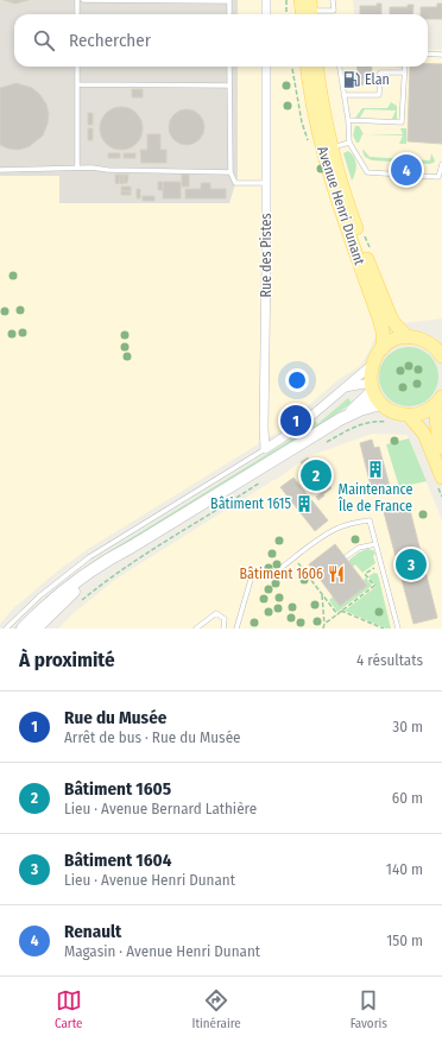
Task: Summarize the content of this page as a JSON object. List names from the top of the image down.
{
  "streets": {
    "main road": ["Avenue Henri Dunant"],
    "street": ["Rue des Pistes"]
  },
  "places": {
    "fuel station": ["Elan"],
    "building": ["Maintenance Île de France", "Bâtiment 1615"],
    "restaurant": ["Bâtiment 1606"]
  },
  "page": {
    "search": "Rechercher",
    "pins": [
      "4",
      "1",
      "2",
      "3"
    ],
    "heading": ["À proximité", "4 résultats"],
    "list": [
      {
        "mark": "1",
        "name": "Rue du Musée",
        "note": "Arrêt de bus · Rue du Musée",
        "value": "30 m"
      },
      {
        "mark": "2",
        "name": "Bâtiment 1605",
        "note": "Lieu · Avenue Bernard Lathière",
        "value": "60 m"
      },
      {
        "mark": "3",
        "name": "Bâtiment 1604",
        "note": "Lieu · Avenue Henri Dunant",
        "value": "140 m"
      },
      {
        "mark": "4",
        "name": "Renault",
        "note": "Magasin · Avenue Henri Dunant",
        "value": "150 m"
      }
    ],
    "nav": ["Carte", "Itinéraire", "Favoris"]
  }
}
